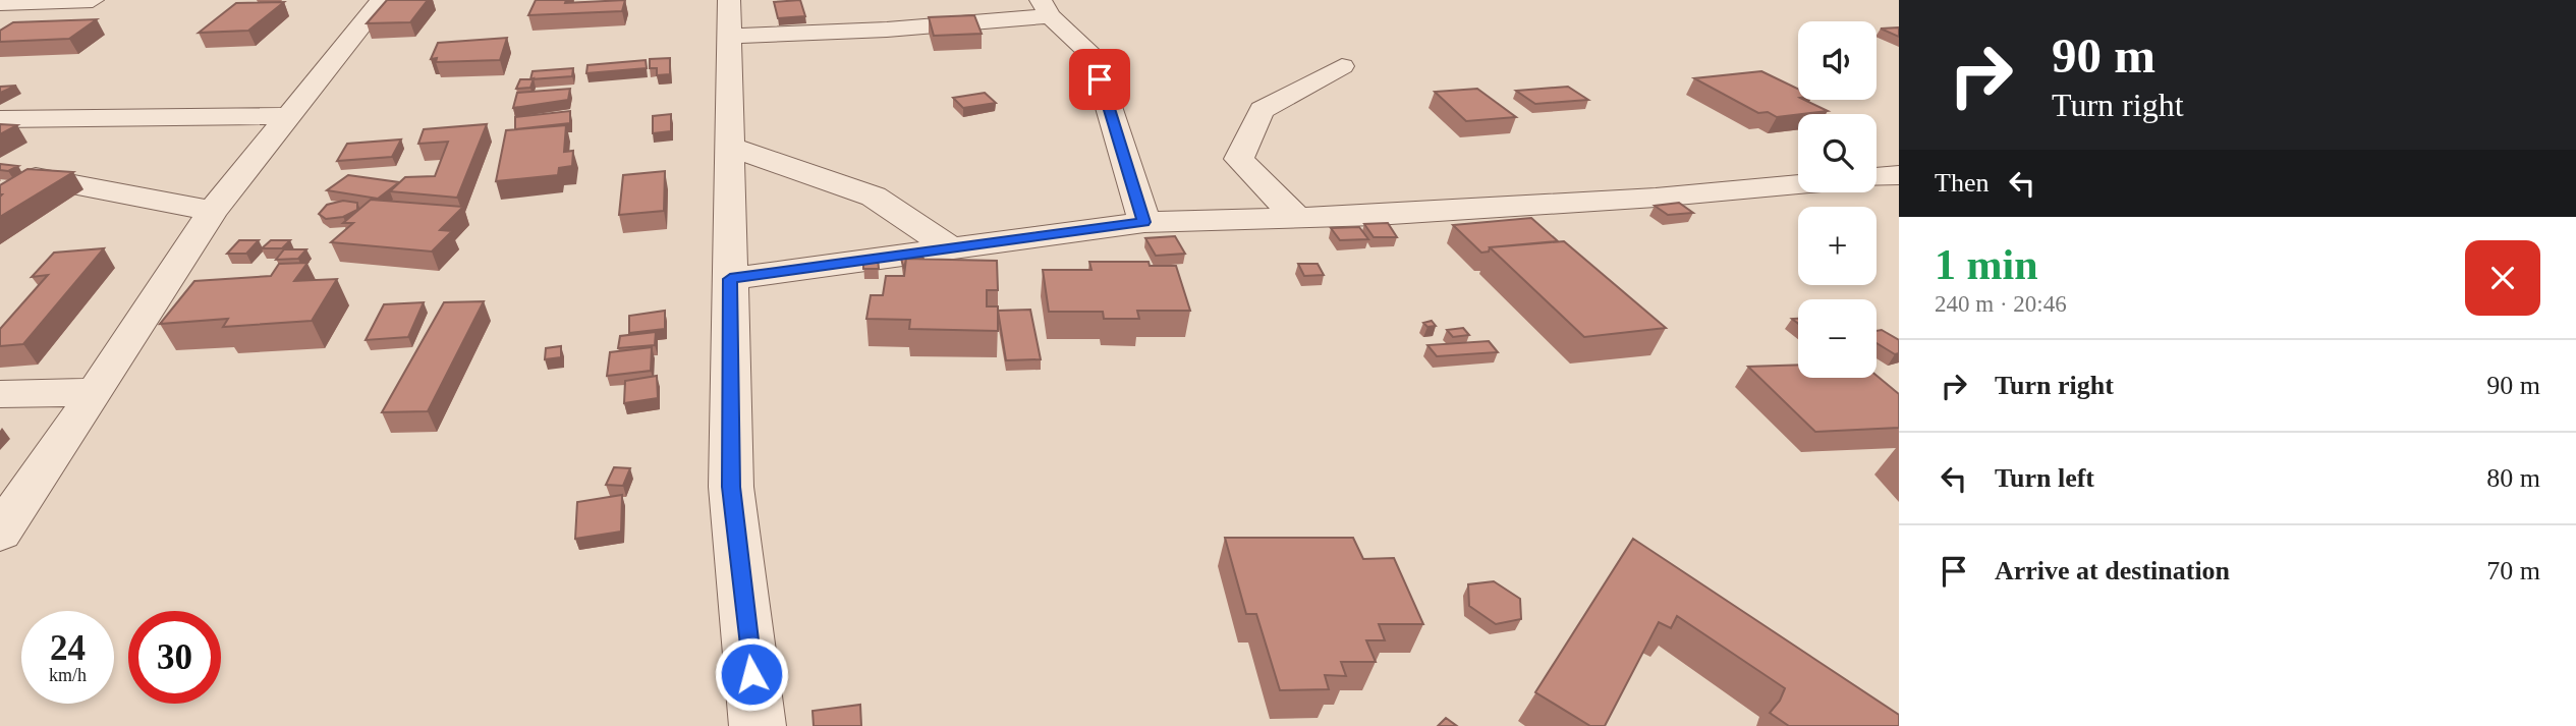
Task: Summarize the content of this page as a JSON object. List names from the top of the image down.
{
  "page": {
    "turn": ["90 m", "Turn right"],
    "map_buttons": ["+", "−"],
    "then": "Then",
    "heading": ["1 min", "240 m · 20:46"],
    "list": [
      {
        "name": "Turn right",
        "value": "90 m"
      },
      {
        "name": "Turn left",
        "value": "80 m"
      },
      {
        "name": "Arrive at destination",
        "value": "70 m"
      }
    ],
    "speed": "24 km/h",
    "limit": "30"
  }
}
